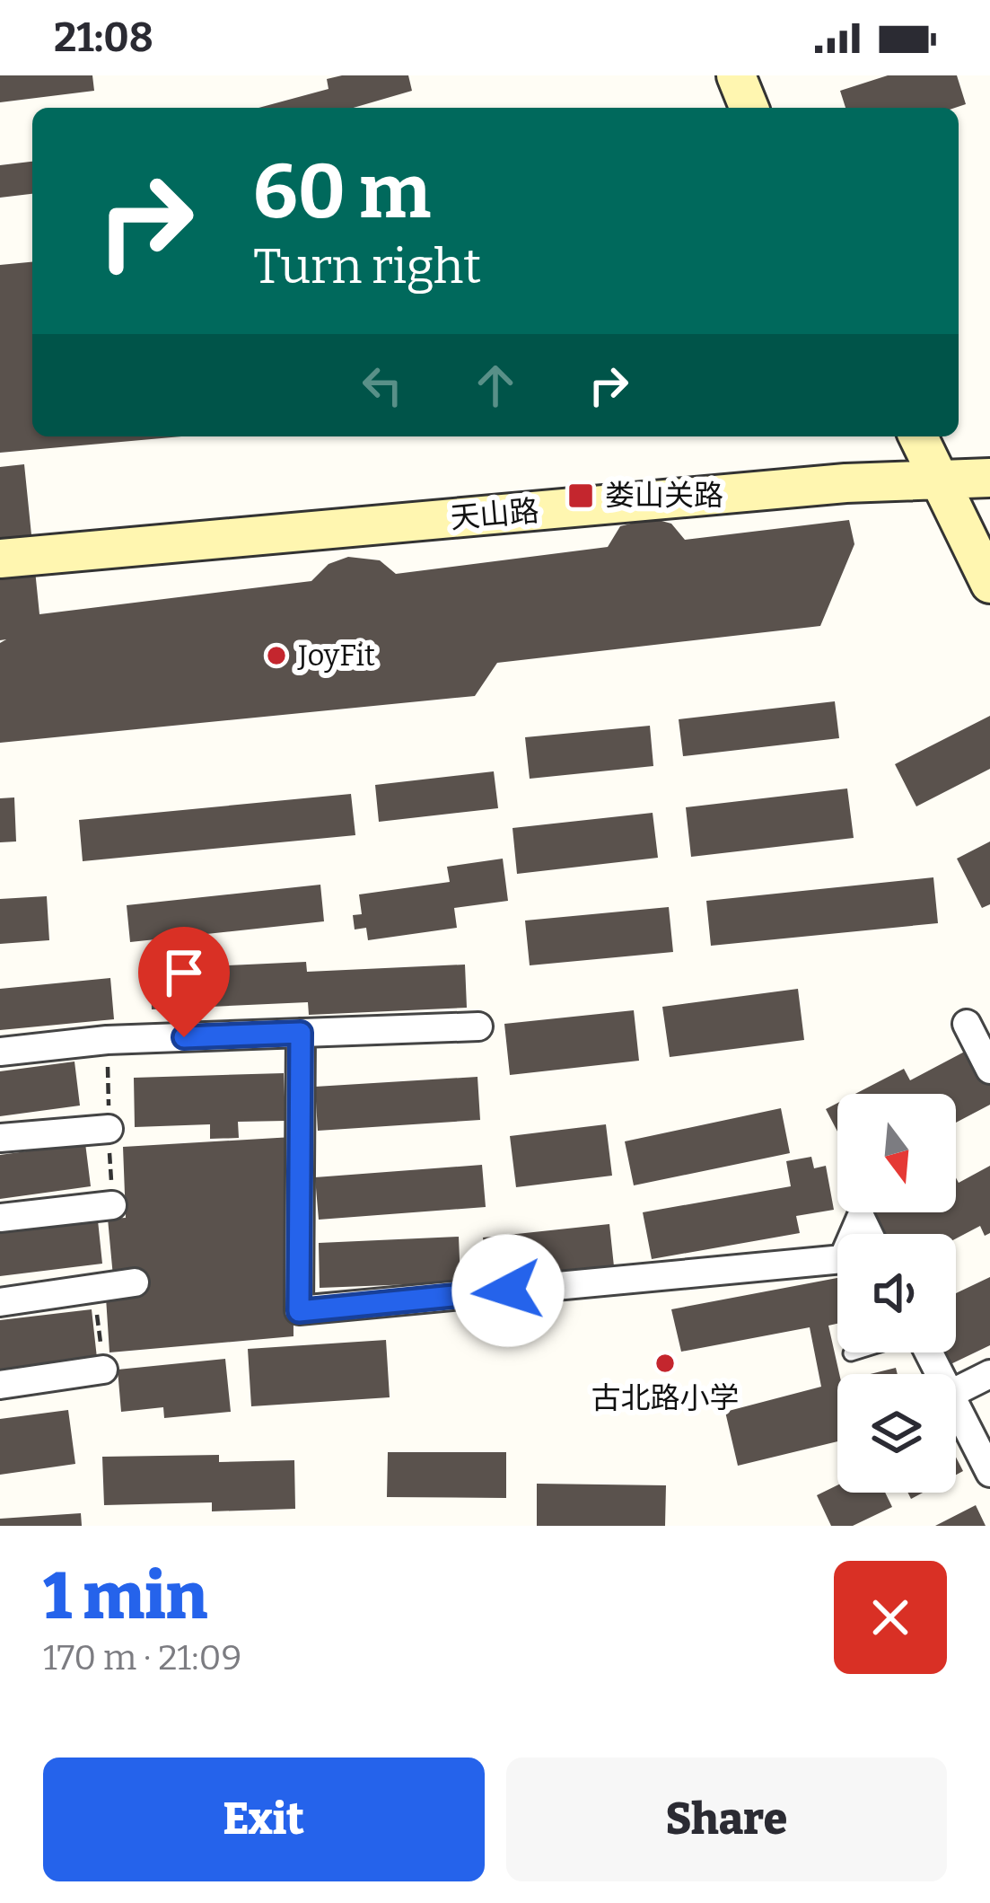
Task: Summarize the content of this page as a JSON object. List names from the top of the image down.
{
  "streets": {
    "main road": ["天山路"]
  },
  "places": {
    "transit": ["娄山关路"],
    "other": ["JoyFit", "古北路小学"]
  },
  "north": "bottom",
  "page": {
    "status": "21:08",
    "turn": ["60 m", "Turn right"],
    "heading": ["1 min", "170 m · 21:09"],
    "buttons": ["Exit", "Share"]
  }
}
